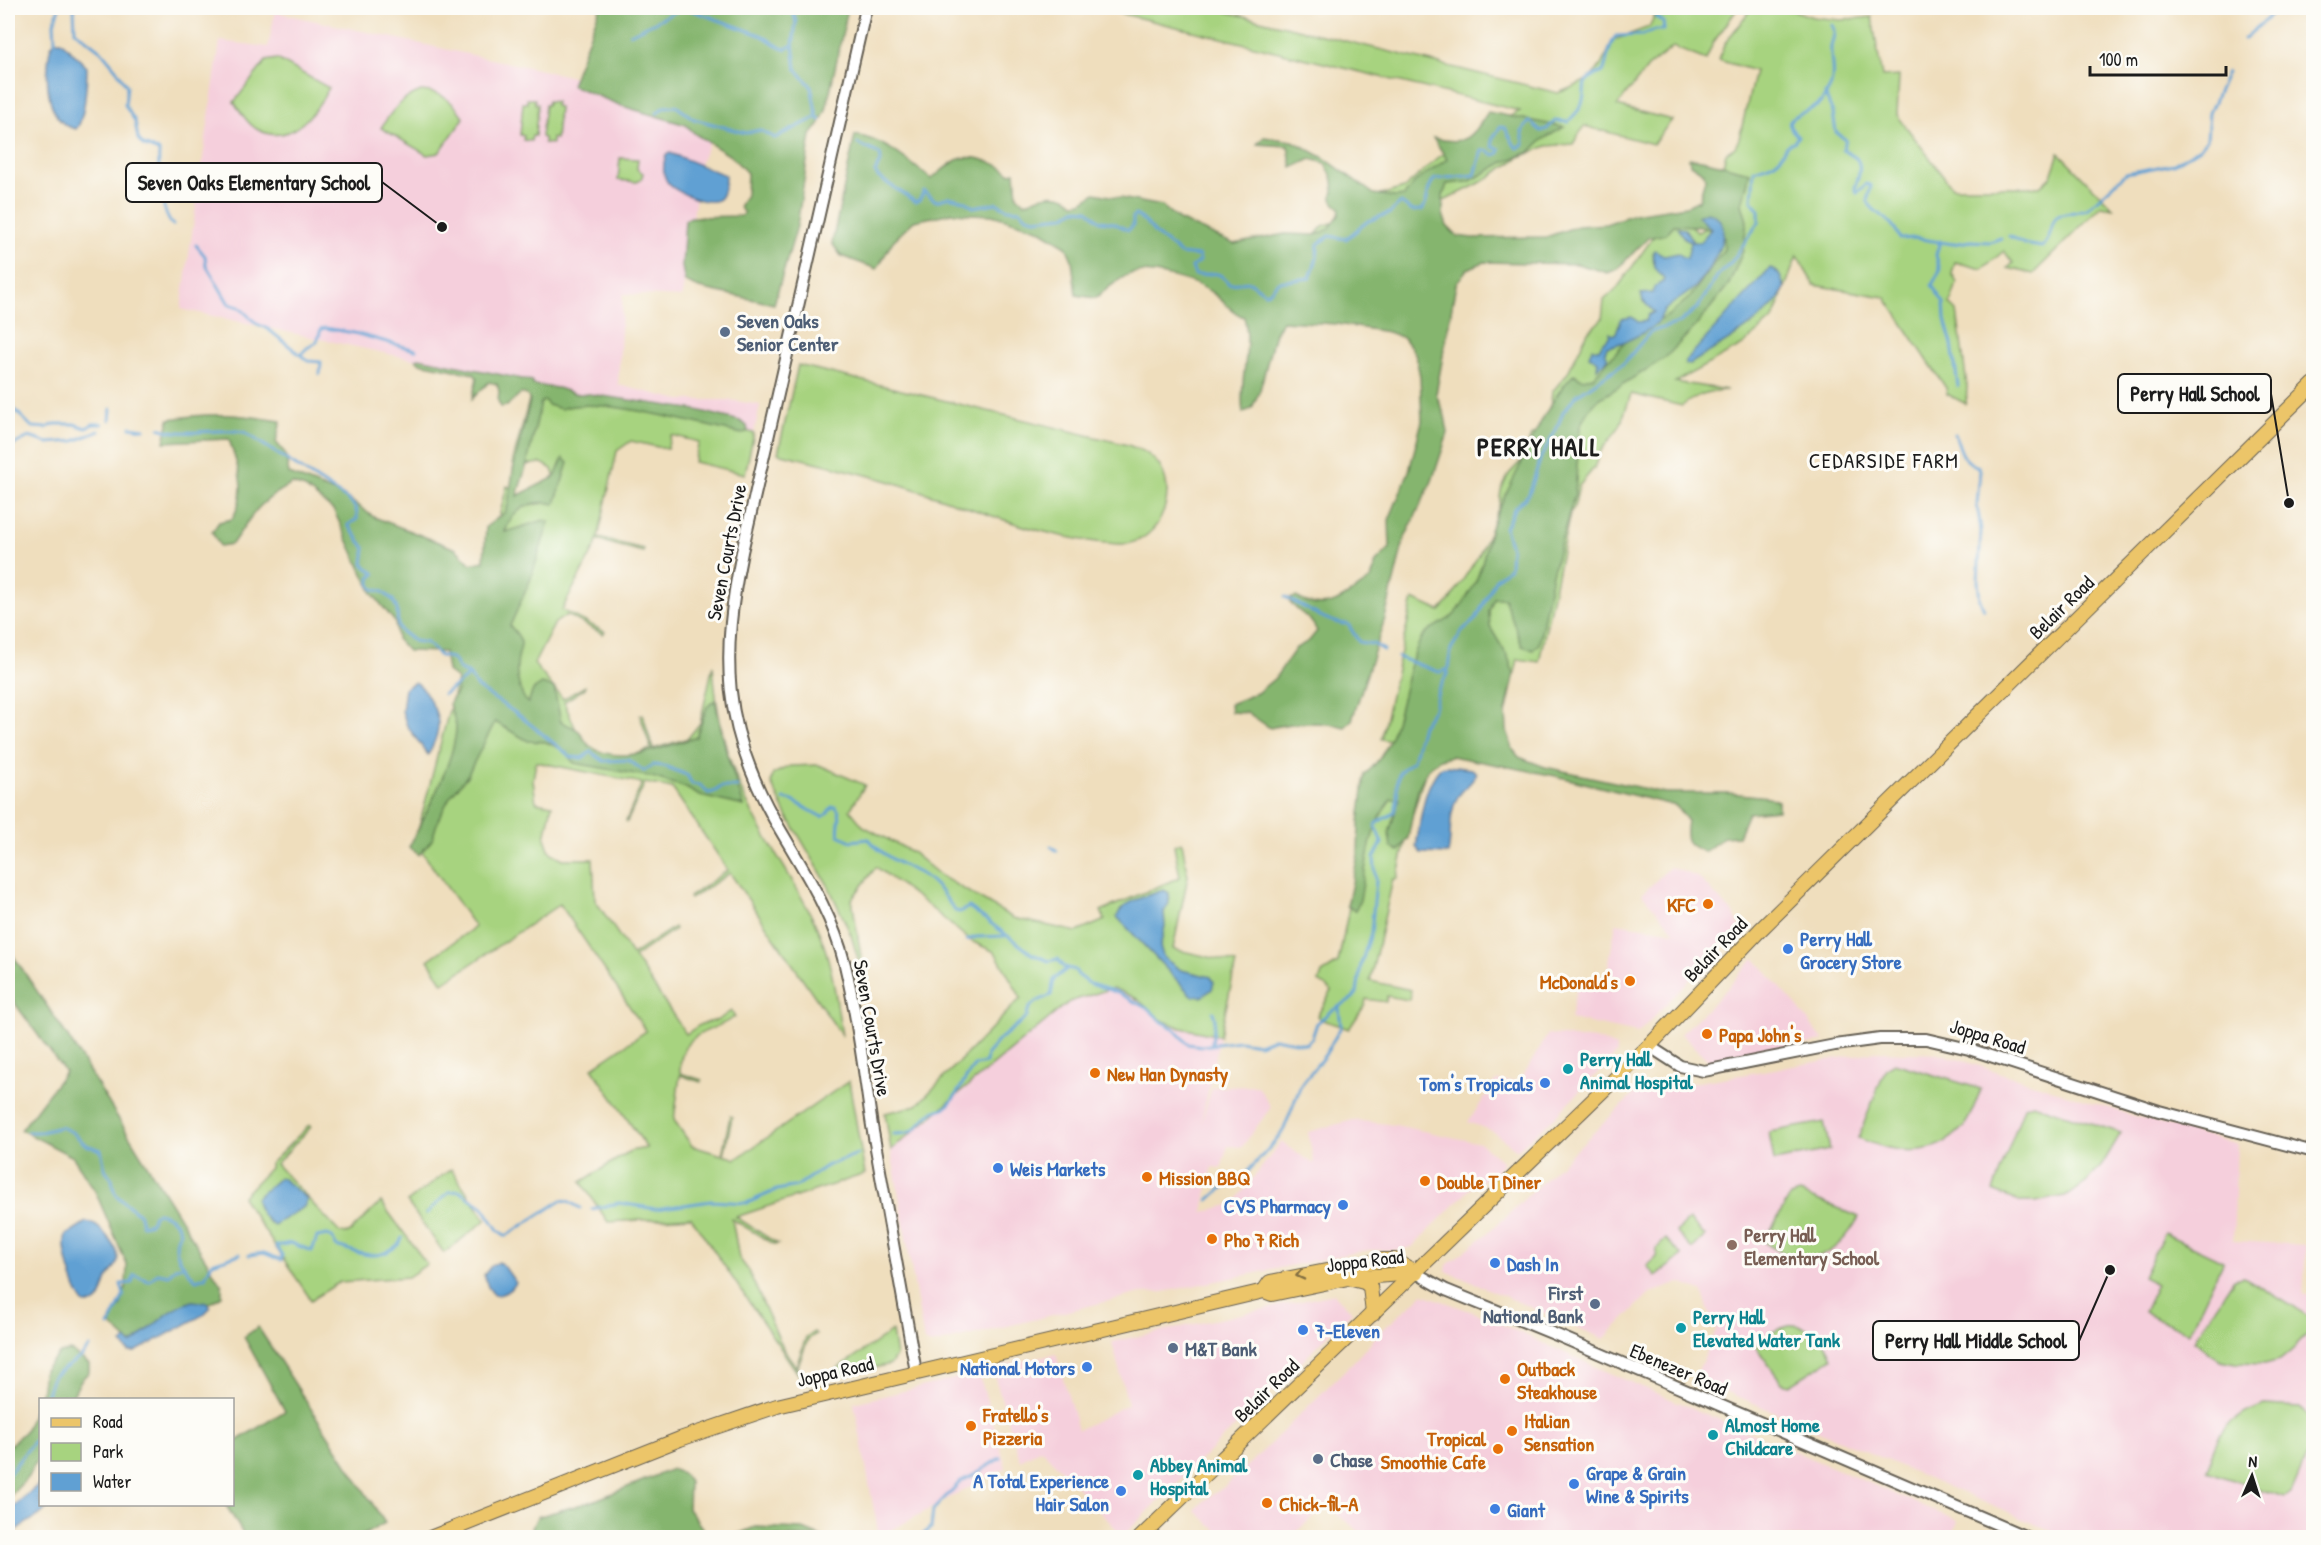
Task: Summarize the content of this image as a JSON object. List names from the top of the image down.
{
  "streets": {
    "main road": ["Belair Road", "Joppa Road"],
    "street": ["Seven Courts Drive", "Ebenezer Road"]
  },
  "crossings": [
    ["Seven Courts Drive", "Joppa Road"],
    ["Belair Road", "Joppa Road"],
    ["Belair Road", "Ebenezer Road"],
    ["Joppa Road", "Ebenezer Road"]
  ],
  "districts": ["PERRY HALL", "CEDARSIDE FARM"],
  "places": [
    "Seven Oaks Elementary School",
    "Seven Oaks Senior Center",
    "Perry Hall School",
    "KFC",
    "Perry Hall Grocery Store",
    "McDonald's",
    "Papa John's",
    "Perry Hall Animal Hospital",
    "New Han Dynasty",
    "Tom's Tropicals",
    "Weis Markets",
    "Mission BBQ",
    "Double T Diner",
    "CVS Pharmacy",
    "Pho 7 Rich",
    "Perry Hall Elementary School",
    "Dash In",
    "Perry Hall Middle School",
    "First National Bank",
    "Perry Hall Elevated Water Tank",
    "7-Eleven",
    "M&T Bank",
    "National Motors",
    "Outback Steakhouse",
    "Fratello's Pizzeria",
    "Italian Sensation",
    "Almost Home Childcare",
    "Tropical Smoothie Cafe",
    "Chase",
    "Abbey Animal Hospital",
    "Grape & Grain Wine & Spirits",
    "A Total Experience Hair Salon",
    "Chick-fil-A",
    "Giant"
  ],
  "legend": ["Road", "Park", "Water"],
  "scale_bar": "100 m",
  "north": "top"
}
